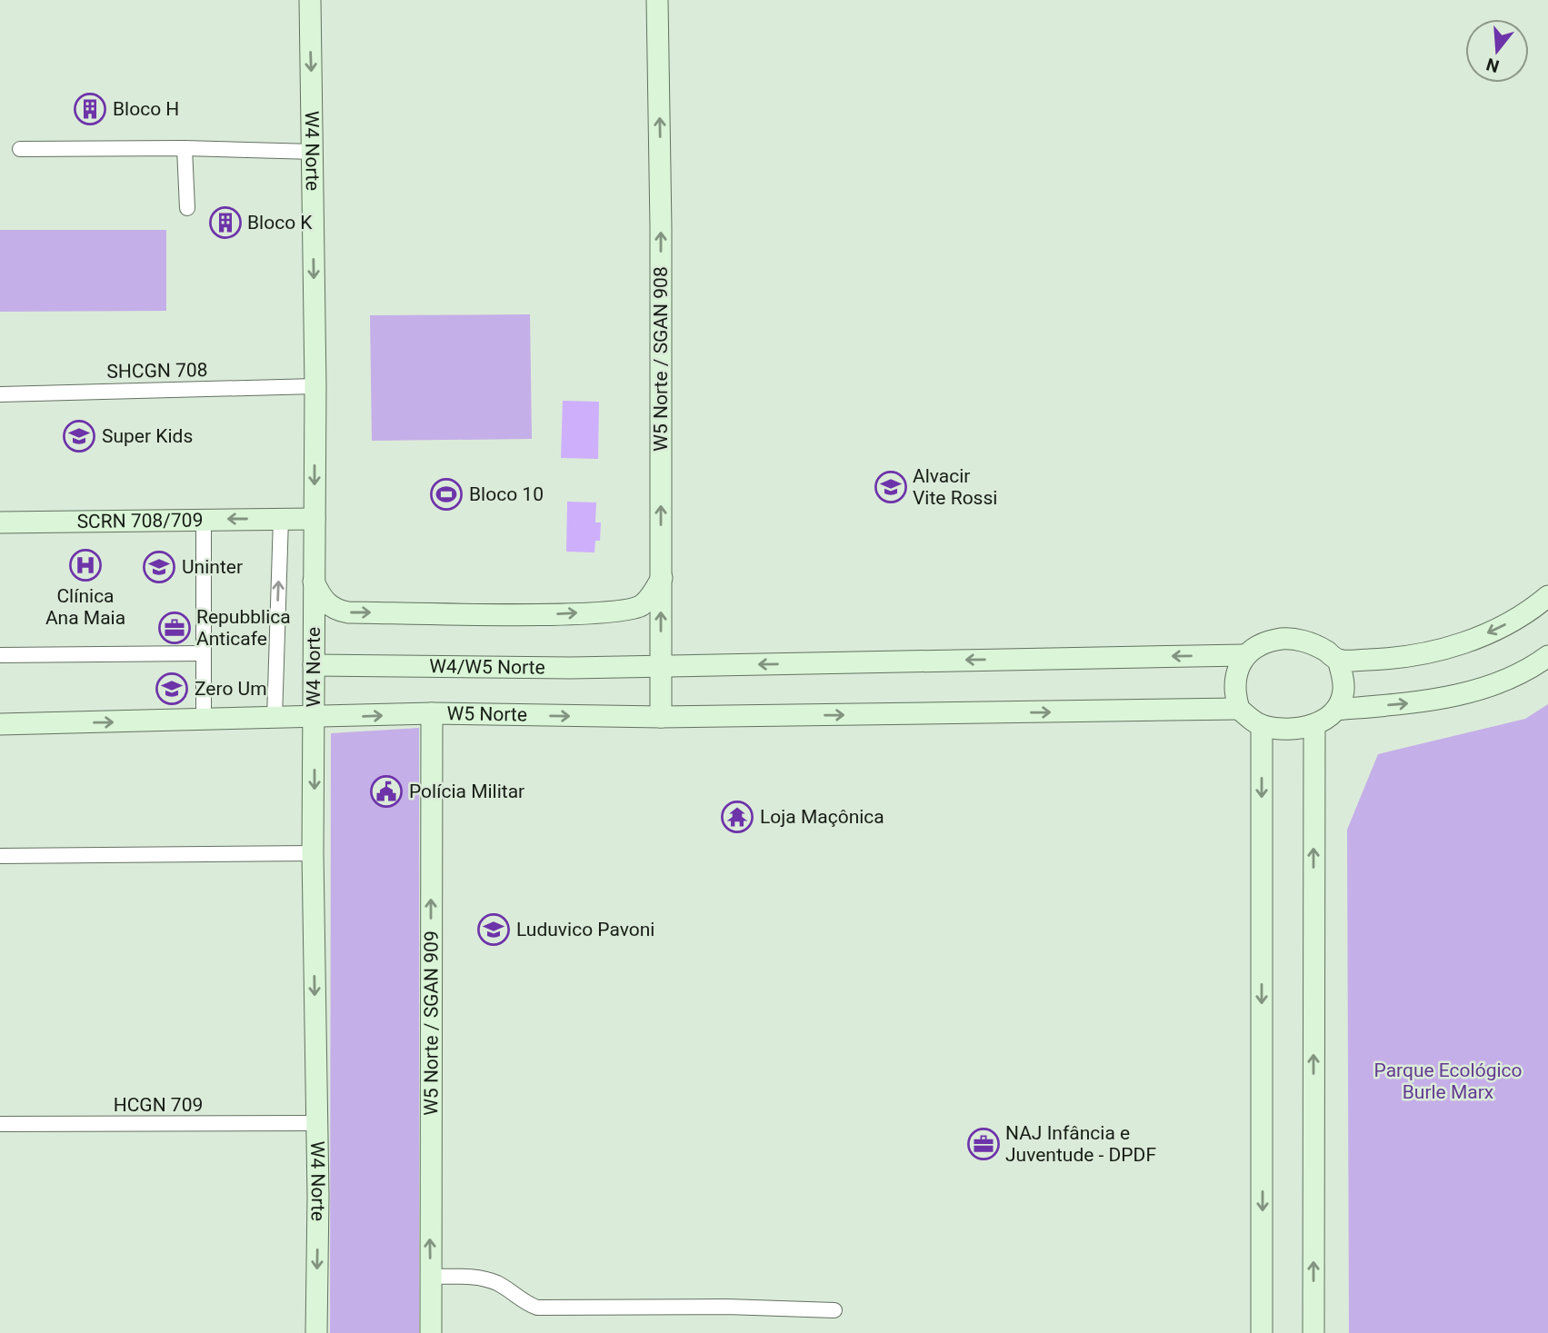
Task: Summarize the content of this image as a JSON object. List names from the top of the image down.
{
  "streets": {
    "main road": [
      "W4 Norte",
      "W5 Norte / SGAN 908",
      "SCRN 708/709",
      "W4/W5 Norte",
      "W5 Norte",
      "W5 Norte / SGAN 909"
    ],
    "street": ["SHCGN 708", "HCGN 709"]
  },
  "crossings": [
    ["W4 Norte", "SHCGN 708"],
    ["W4 Norte", "SCRN 708/709"],
    ["W4 Norte", "W4/W5 Norte"],
    ["W4 Norte", "W5 Norte"],
    ["W4 Norte", "HCGN 709"],
    ["W5 Norte / SGAN 908", "W4/W5 Norte"],
    ["W5 Norte / SGAN 908", "W5 Norte"],
    ["W4/W5 Norte", "W5 Norte"],
    ["W5 Norte", "W5 Norte / SGAN 909"]
  ],
  "one_way": [
    "W4 Norte",
    "W5 Norte / SGAN 908",
    "W4/W5 Norte",
    "W5 Norte / SGAN 909"
  ],
  "parks": ["Parque Ecológico Burle Marx"],
  "places": {
    "building": ["Bloco H", "Bloco K"],
    "school or university": [
      "Super Kids",
      "Alvacir Vite Rossi",
      "Uninter",
      "Zero Um",
      "Luduvico Pavoni"
    ],
    "sports": ["Bloco 10"],
    "hospital": ["Clínica Ana Maia"],
    "office": ["Repubblica Anticafe", "NAJ Infância e Juventude - DPDF"],
    "public building": ["Polícia Militar"],
    "temple": ["Loja Maçônica"]
  },
  "north": "bottom"
}
